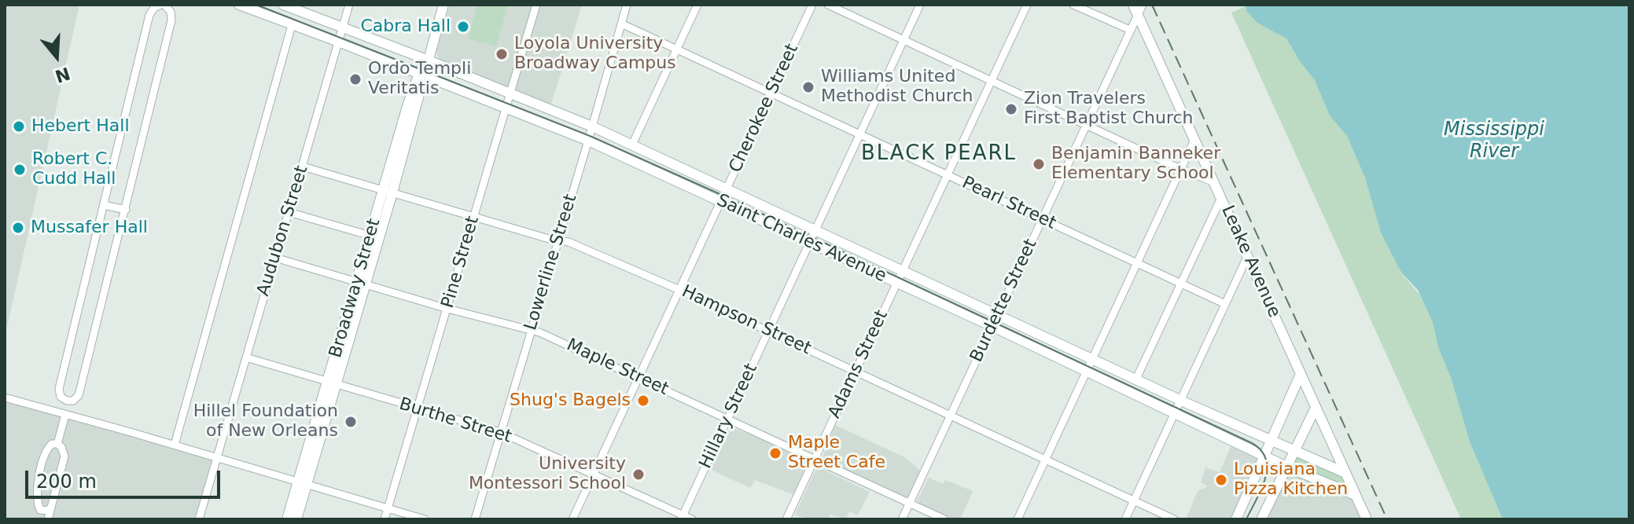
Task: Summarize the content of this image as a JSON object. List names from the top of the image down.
{
  "streets": {
    "main road": ["Saint Charles Avenue", "Leake Avenue", "Broadway Street"],
    "street": [
      "Cherokee Street",
      "Pearl Street",
      "Audubon Street",
      "Pine Street",
      "Lowerline Street",
      "Burdette Street",
      "Hampson Street",
      "Adams Street",
      "Maple Street",
      "Hillary Street",
      "Burthe Street"
    ]
  },
  "crossings": [
    ["Cherokee Street", "Pearl Street"],
    ["Cherokee Street", "Saint Charles Avenue"],
    ["Cherokee Street", "Hampson Street"],
    ["Cherokee Street", "Maple Street"],
    ["Cherokee Street", "Burthe Street"],
    ["Pearl Street", "Lowerline Street"],
    ["Pearl Street", "Burdette Street"],
    ["Pearl Street", "Adams Street"],
    ["Pearl Street", "Hillary Street"],
    ["Audubon Street", "Saint Charles Avenue"],
    ["Audubon Street", "Hampson Street"],
    ["Audubon Street", "Maple Street"],
    ["Audubon Street", "Burthe Street"],
    ["Saint Charles Avenue", "Leake Avenue"],
    ["Saint Charles Avenue", "Pine Street"],
    ["Saint Charles Avenue", "Lowerline Street"],
    ["Saint Charles Avenue", "Broadway Street"],
    ["Saint Charles Avenue", "Burdette Street"],
    ["Saint Charles Avenue", "Adams Street"],
    ["Saint Charles Avenue", "Hillary Street"],
    ["Leake Avenue", "Burdette Street"],
    ["Pine Street", "Hampson Street"],
    ["Pine Street", "Maple Street"],
    ["Pine Street", "Burthe Street"],
    ["Lowerline Street", "Hampson Street"],
    ["Lowerline Street", "Maple Street"],
    ["Lowerline Street", "Burthe Street"],
    ["Broadway Street", "Hampson Street"],
    ["Broadway Street", "Maple Street"],
    ["Broadway Street", "Burthe Street"],
    ["Burdette Street", "Hampson Street"],
    ["Burdette Street", "Maple Street"],
    ["Hampson Street", "Adams Street"],
    ["Hampson Street", "Hillary Street"],
    ["Adams Street", "Maple Street"],
    ["Maple Street", "Hillary Street"],
    ["Hillary Street", "Burthe Street"]
  ],
  "districts": ["BLACK PEARL"],
  "water": ["Mississippi River"],
  "places": [
    "Cabra Hall",
    "Loyola University Broadway Campus",
    "Ordo Templi Veritatis",
    "Williams United Methodist Church",
    "Zion Travelers First Baptist Church",
    "Hebert Hall",
    "Benjamin Banneker Elementary School",
    "Robert C. Cudd Hall",
    "Mussafer Hall",
    "Shug's Bagels",
    "Hillel Foundation of New Orleans",
    "Maple Street Cafe",
    "University Montessori School",
    "Louisiana Pizza Kitchen"
  ],
  "scale_bar": "200 m",
  "north": "bottom"
}
